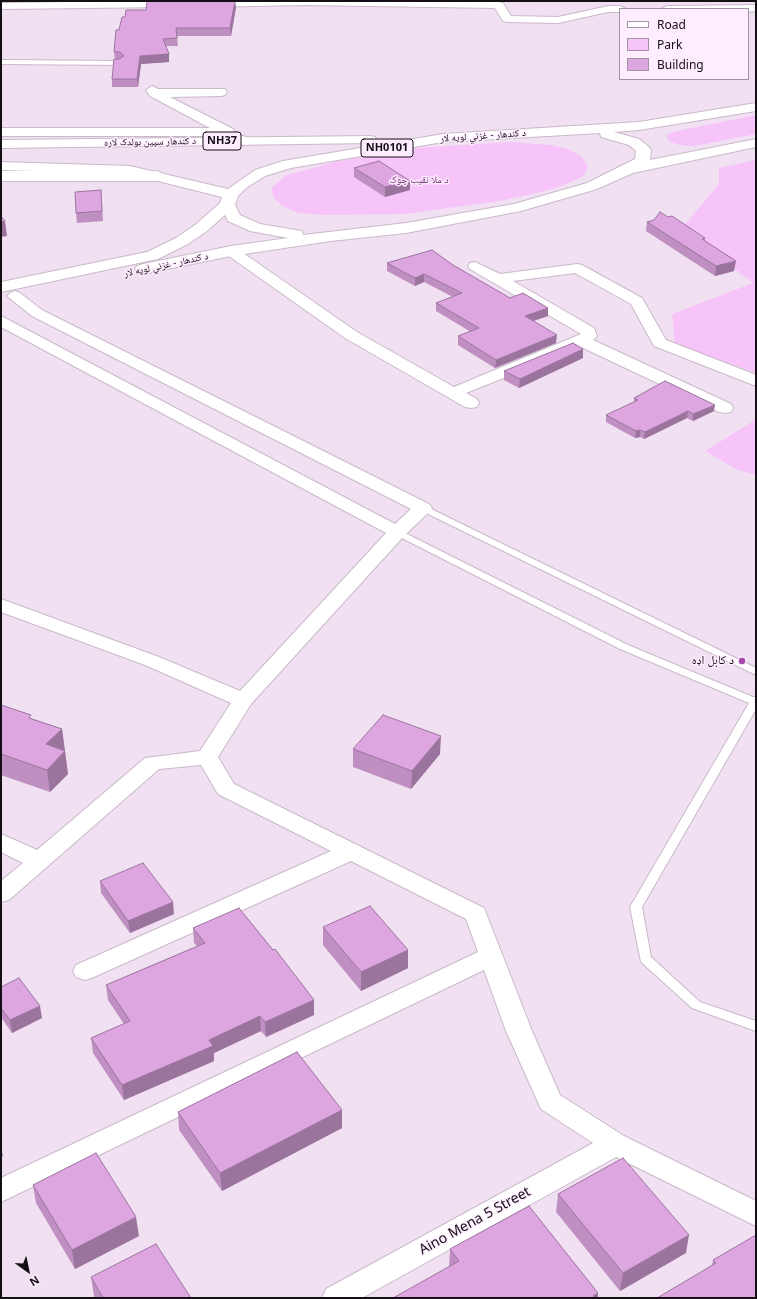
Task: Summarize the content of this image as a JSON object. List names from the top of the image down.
{
  "streets": {
    "main road": [
      "د کندهار - غزني لويه لار",
      "NH37",
      "د کندهار سپین بولدک لاره",
      "NH0101"
    ],
    "street": ["Aino Mena 5 Street"]
  },
  "crossings": [
    ["د کندهار - غزني لويه لار", "د کندهار سپین بولدک لاره"],
    ["د کندهار - غزني لويه لار", "NH0101"]
  ],
  "parks": ["د ملا نقيب چوک"],
  "places": ["د کابل اډه"],
  "legend": ["Road", "Park", "Building"],
  "north": "bottom right"
}
